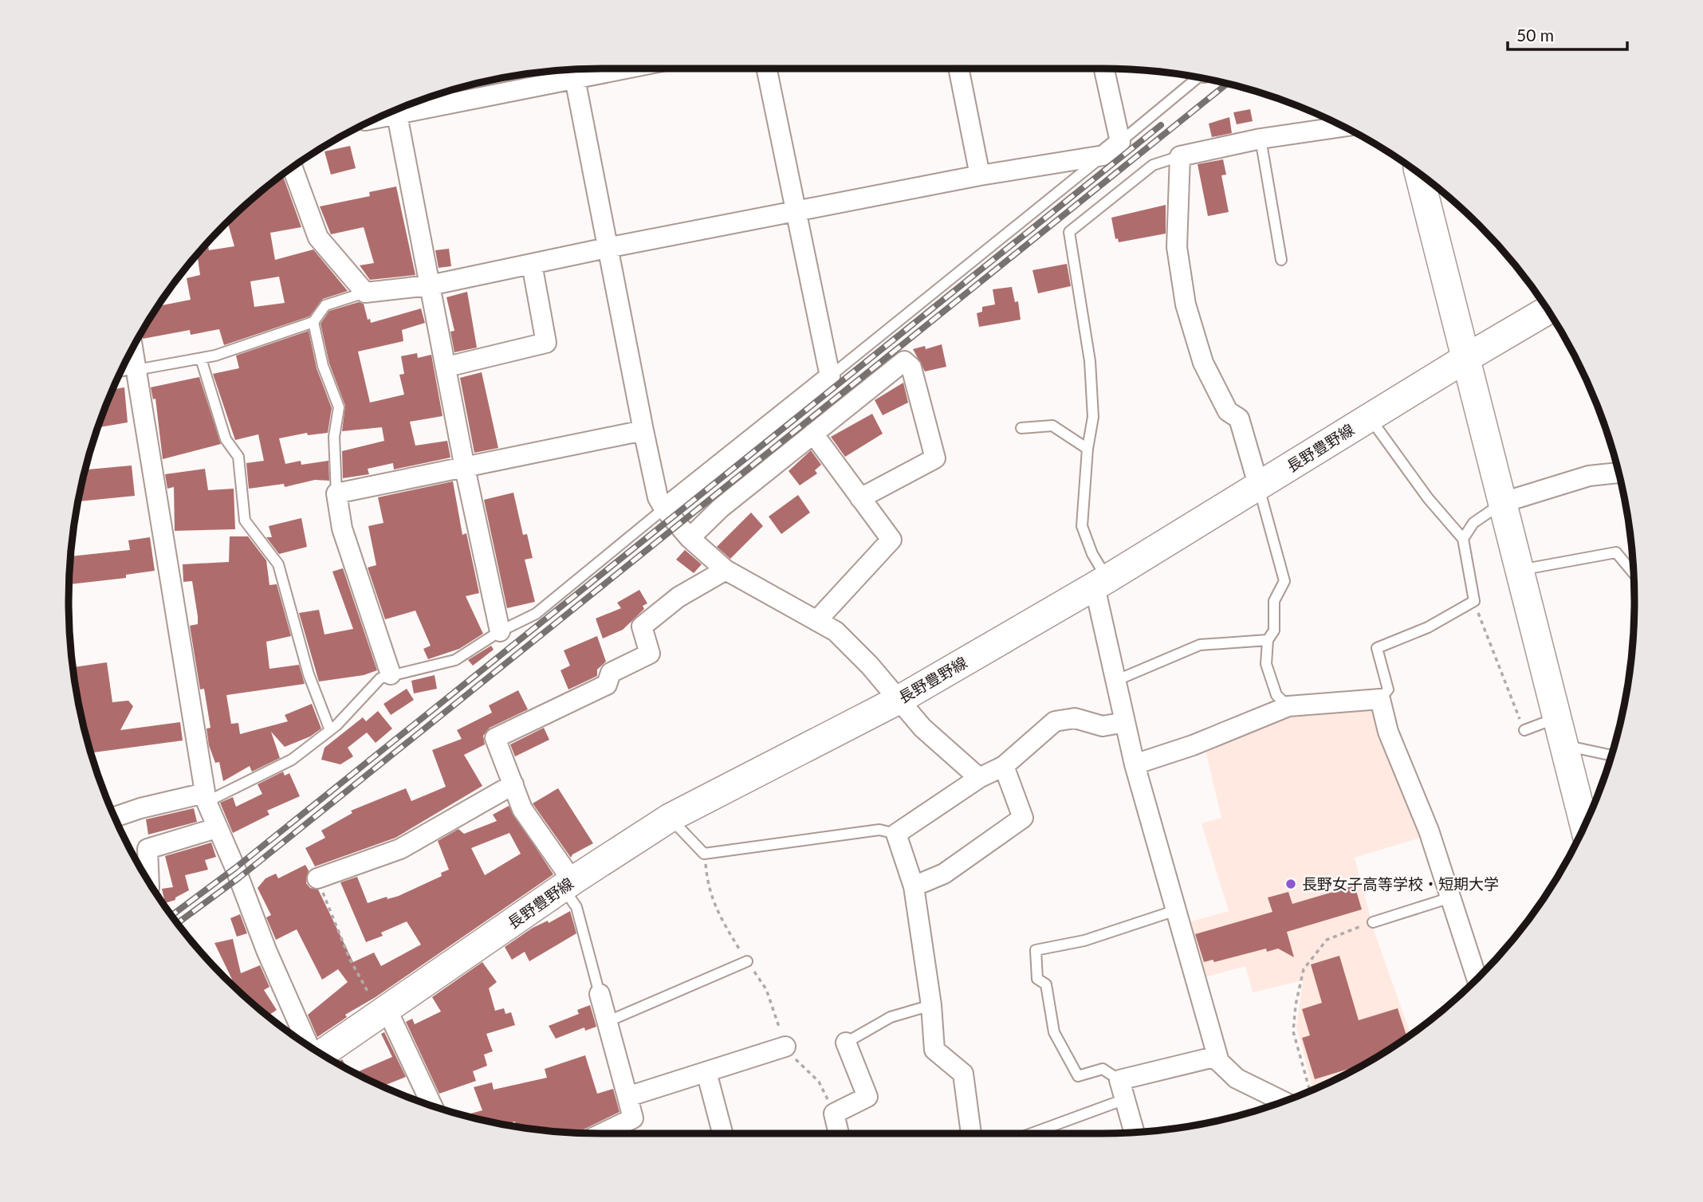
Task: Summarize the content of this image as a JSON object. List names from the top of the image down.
{
  "streets": {
    "main road": ["長野豊野線"]
  },
  "places": ["長野女子高等学校・短期大学"],
  "scale_bar": "50 m"
}
